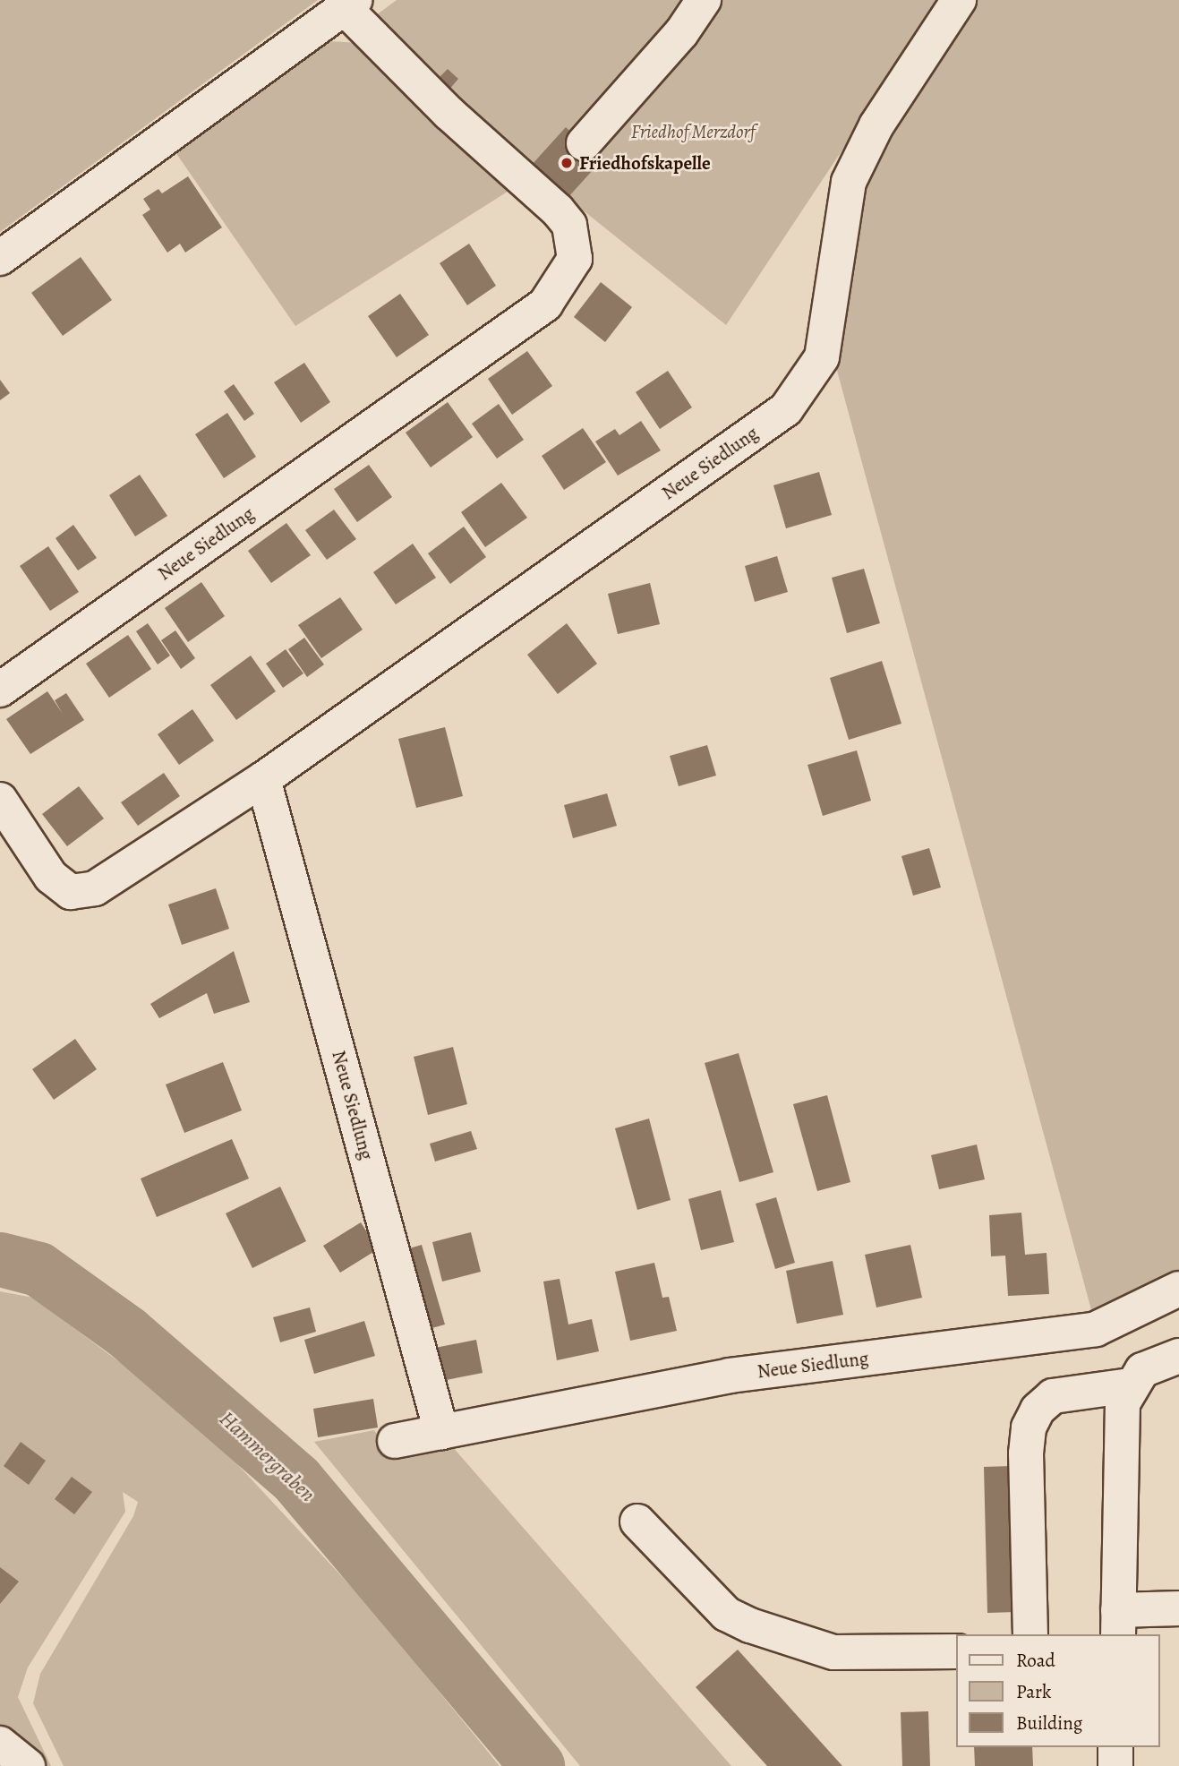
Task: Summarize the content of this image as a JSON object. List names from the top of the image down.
{
  "streets": {
    "street": ["Neue Siedlung"]
  },
  "water": ["Hammergraben"],
  "parks": ["Friedhof Merzdorf"],
  "places": ["Friedhofskapelle"],
  "legend": ["Road", "Park", "Building"]
}
